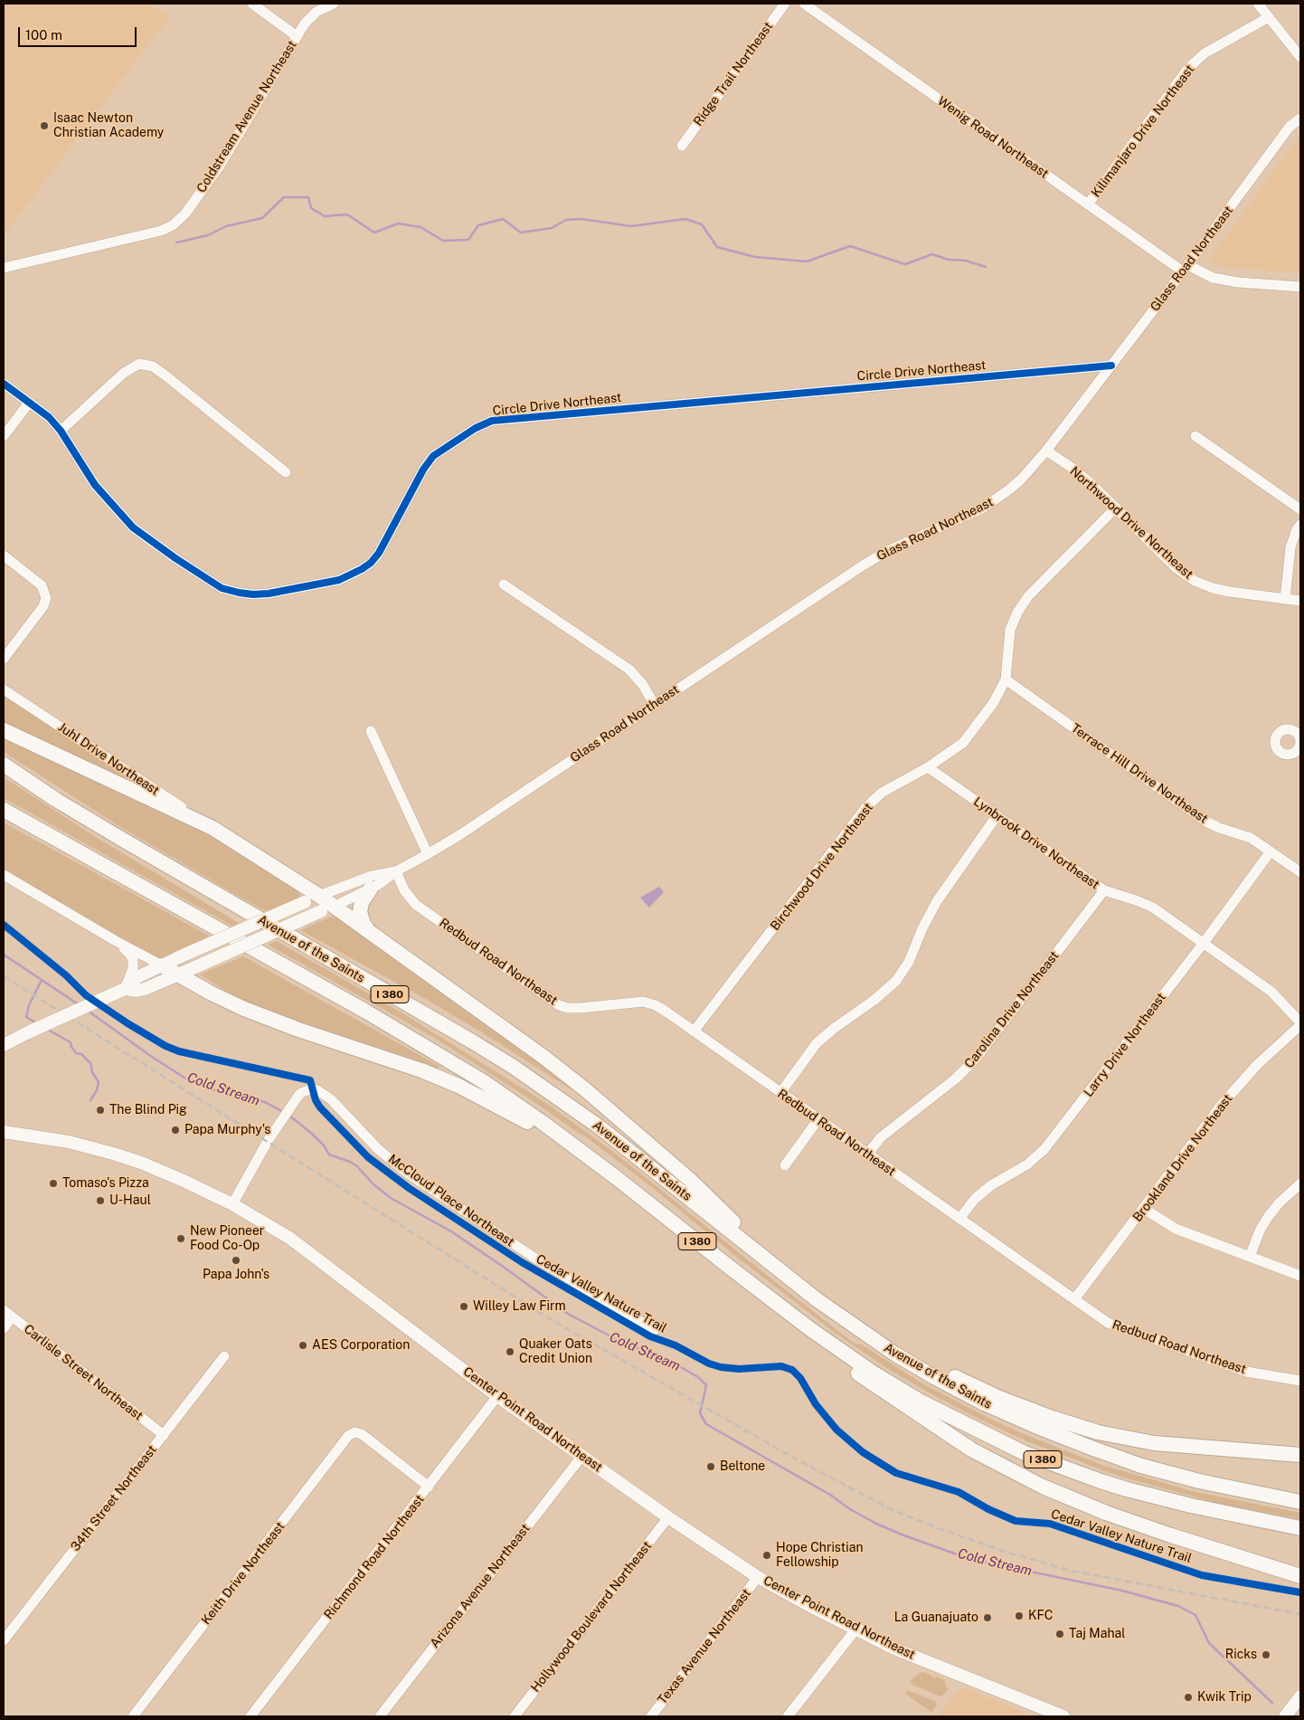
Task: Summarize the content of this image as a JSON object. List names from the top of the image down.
{
  "streets": {
    "highway": ["Avenue of the Saints", "I 380"],
    "main road": ["Center Point Road Northeast"],
    "street": [
      "Ridge Trail Northeast",
      "Coldstream Avenue Northeast",
      "Kilimanjaro Drive Northeast",
      "Wenig Road Northeast",
      "Glass Road Northeast",
      "Circle Drive Northeast",
      "Northwood Drive Northeast",
      "Juhl Drive Northeast",
      "Terrace Hill Drive Northeast",
      "Lynbrook Drive Northeast",
      "Birchwood Drive Northeast",
      "Redbud Road Northeast",
      "Carolina Drive Northeast",
      "Larry Drive Northeast",
      "Brookland Drive Northeast",
      "McCloud Place Northeast",
      "Carlisle Street Northeast",
      "34th Street Northeast",
      "Richmond Road Northeast",
      "Keith Drive Northeast",
      "Arizona Avenue Northeast",
      "Hollywood Boulevard Northeast",
      "Texas Avenue Northeast"
    ],
    "cycle path": ["Cedar Valley Nature Trail"]
  },
  "crossings": [
    ["Kilimanjaro Drive Northeast", "Wenig Road Northeast"],
    ["Wenig Road Northeast", "Glass Road Northeast"],
    ["Glass Road Northeast", "Circle Drive Northeast"],
    ["Glass Road Northeast", "Northwood Drive Northeast"],
    ["Glass Road Northeast", "Redbud Road Northeast"],
    ["Northwood Drive Northeast", "Birchwood Drive Northeast"],
    ["Terrace Hill Drive Northeast", "Birchwood Drive Northeast"],
    ["Terrace Hill Drive Northeast", "Larry Drive Northeast"],
    ["Lynbrook Drive Northeast", "Birchwood Drive Northeast"],
    ["Lynbrook Drive Northeast", "Carolina Drive Northeast"],
    ["Lynbrook Drive Northeast", "Larry Drive Northeast"],
    ["Lynbrook Drive Northeast", "Brookland Drive Northeast"],
    ["Birchwood Drive Northeast", "Redbud Road Northeast"],
    ["Redbud Road Northeast", "Carolina Drive Northeast"],
    ["Redbud Road Northeast", "Larry Drive Northeast"],
    ["Redbud Road Northeast", "Brookland Drive Northeast"],
    ["McCloud Place Northeast", "Center Point Road Northeast"],
    ["Carlisle Street Northeast", "34th Street Northeast"],
    ["Center Point Road Northeast", "Richmond Road Northeast"],
    ["Center Point Road Northeast", "Arizona Avenue Northeast"],
    ["Center Point Road Northeast", "Hollywood Boulevard Northeast"],
    ["Center Point Road Northeast", "Texas Avenue Northeast"],
    ["Richmond Road Northeast", "Keith Drive Northeast"]
  ],
  "water": ["Cold Stream"],
  "places": [
    "Isaac Newton Christian Academy",
    "The Blind Pig",
    "Papa Murphy's",
    "Tomaso's Pizza",
    "U-Haul",
    "New Pioneer Food Co-Op",
    "Papa John's",
    "Willey Law Firm",
    "AES Corporation",
    "Quaker Oats Credit Union",
    "Beltone",
    "Hope Christian Fellowship",
    "KFC",
    "La Guanajuato",
    "Taj Mahal",
    "Ricks",
    "Kwik Trip"
  ],
  "scale_bar": "100 m"
}
